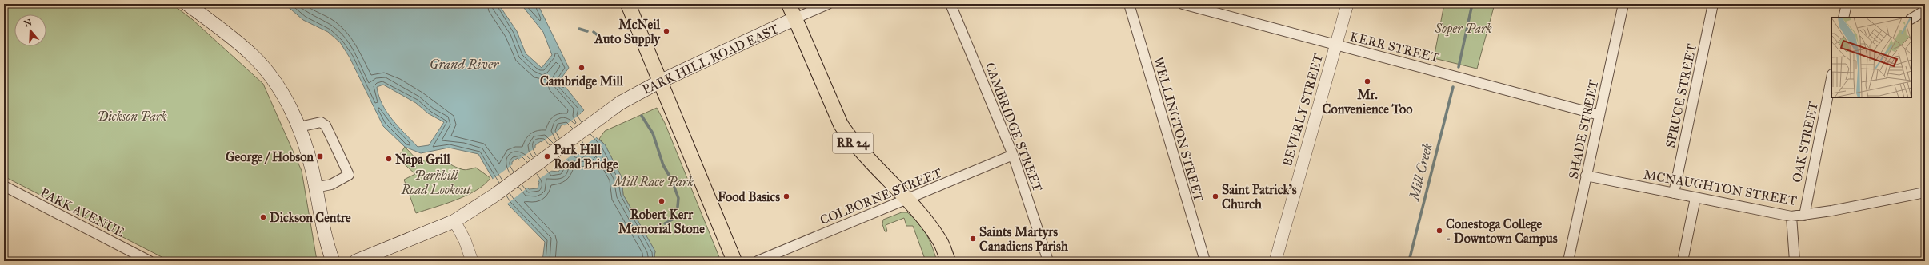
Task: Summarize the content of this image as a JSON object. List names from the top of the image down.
{
  "streets": {
    "main road": ["PARK HILL ROAD EAST", "RR 24"],
    "street": [
      "KERR STREET",
      "SPRUCE STREET",
      "BEVERLY STREET",
      "CAMBRIDGE STREET",
      "WELLINGTON STREET",
      "SHADE STREET",
      "OAK STREET",
      "MCNAUGHTON STREET",
      "COLBORNE STREET",
      "PARK AVENUE"
    ]
  },
  "crossings": [
    ["KERR STREET", "BEVERLY STREET"],
    ["KERR STREET", "SHADE STREET"],
    ["PARK HILL ROAD EAST", "RR 24"],
    ["SPRUCE STREET", "MCNAUGHTON STREET"],
    ["CAMBRIDGE STREET", "COLBORNE STREET"],
    ["SHADE STREET", "MCNAUGHTON STREET"],
    ["OAK STREET", "MCNAUGHTON STREET"],
    ["RR 24", "COLBORNE STREET"]
  ],
  "water": ["Grand River", "Mill Creek"],
  "parks": [
    "Soper Park",
    "Dickson Park",
    "Parkhill Road Lookout",
    "Mill Race Park"
  ],
  "places": {
    "other": [
      "McNeil Auto Supply",
      "Cambridge Mill",
      "Mr. Convenience Too",
      "Park Hill Road Bridge",
      "Napa Grill",
      "Food Basics",
      "Saint Patrick's Church",
      "Robert Kerr Memorial Stone",
      "Dickson Centre",
      "Conestoga College - Downtown Campus",
      "Saints Martyrs Canadiens Parish"
    ],
    "transit": ["George / Hobson"]
  },
  "north": "top"
}
